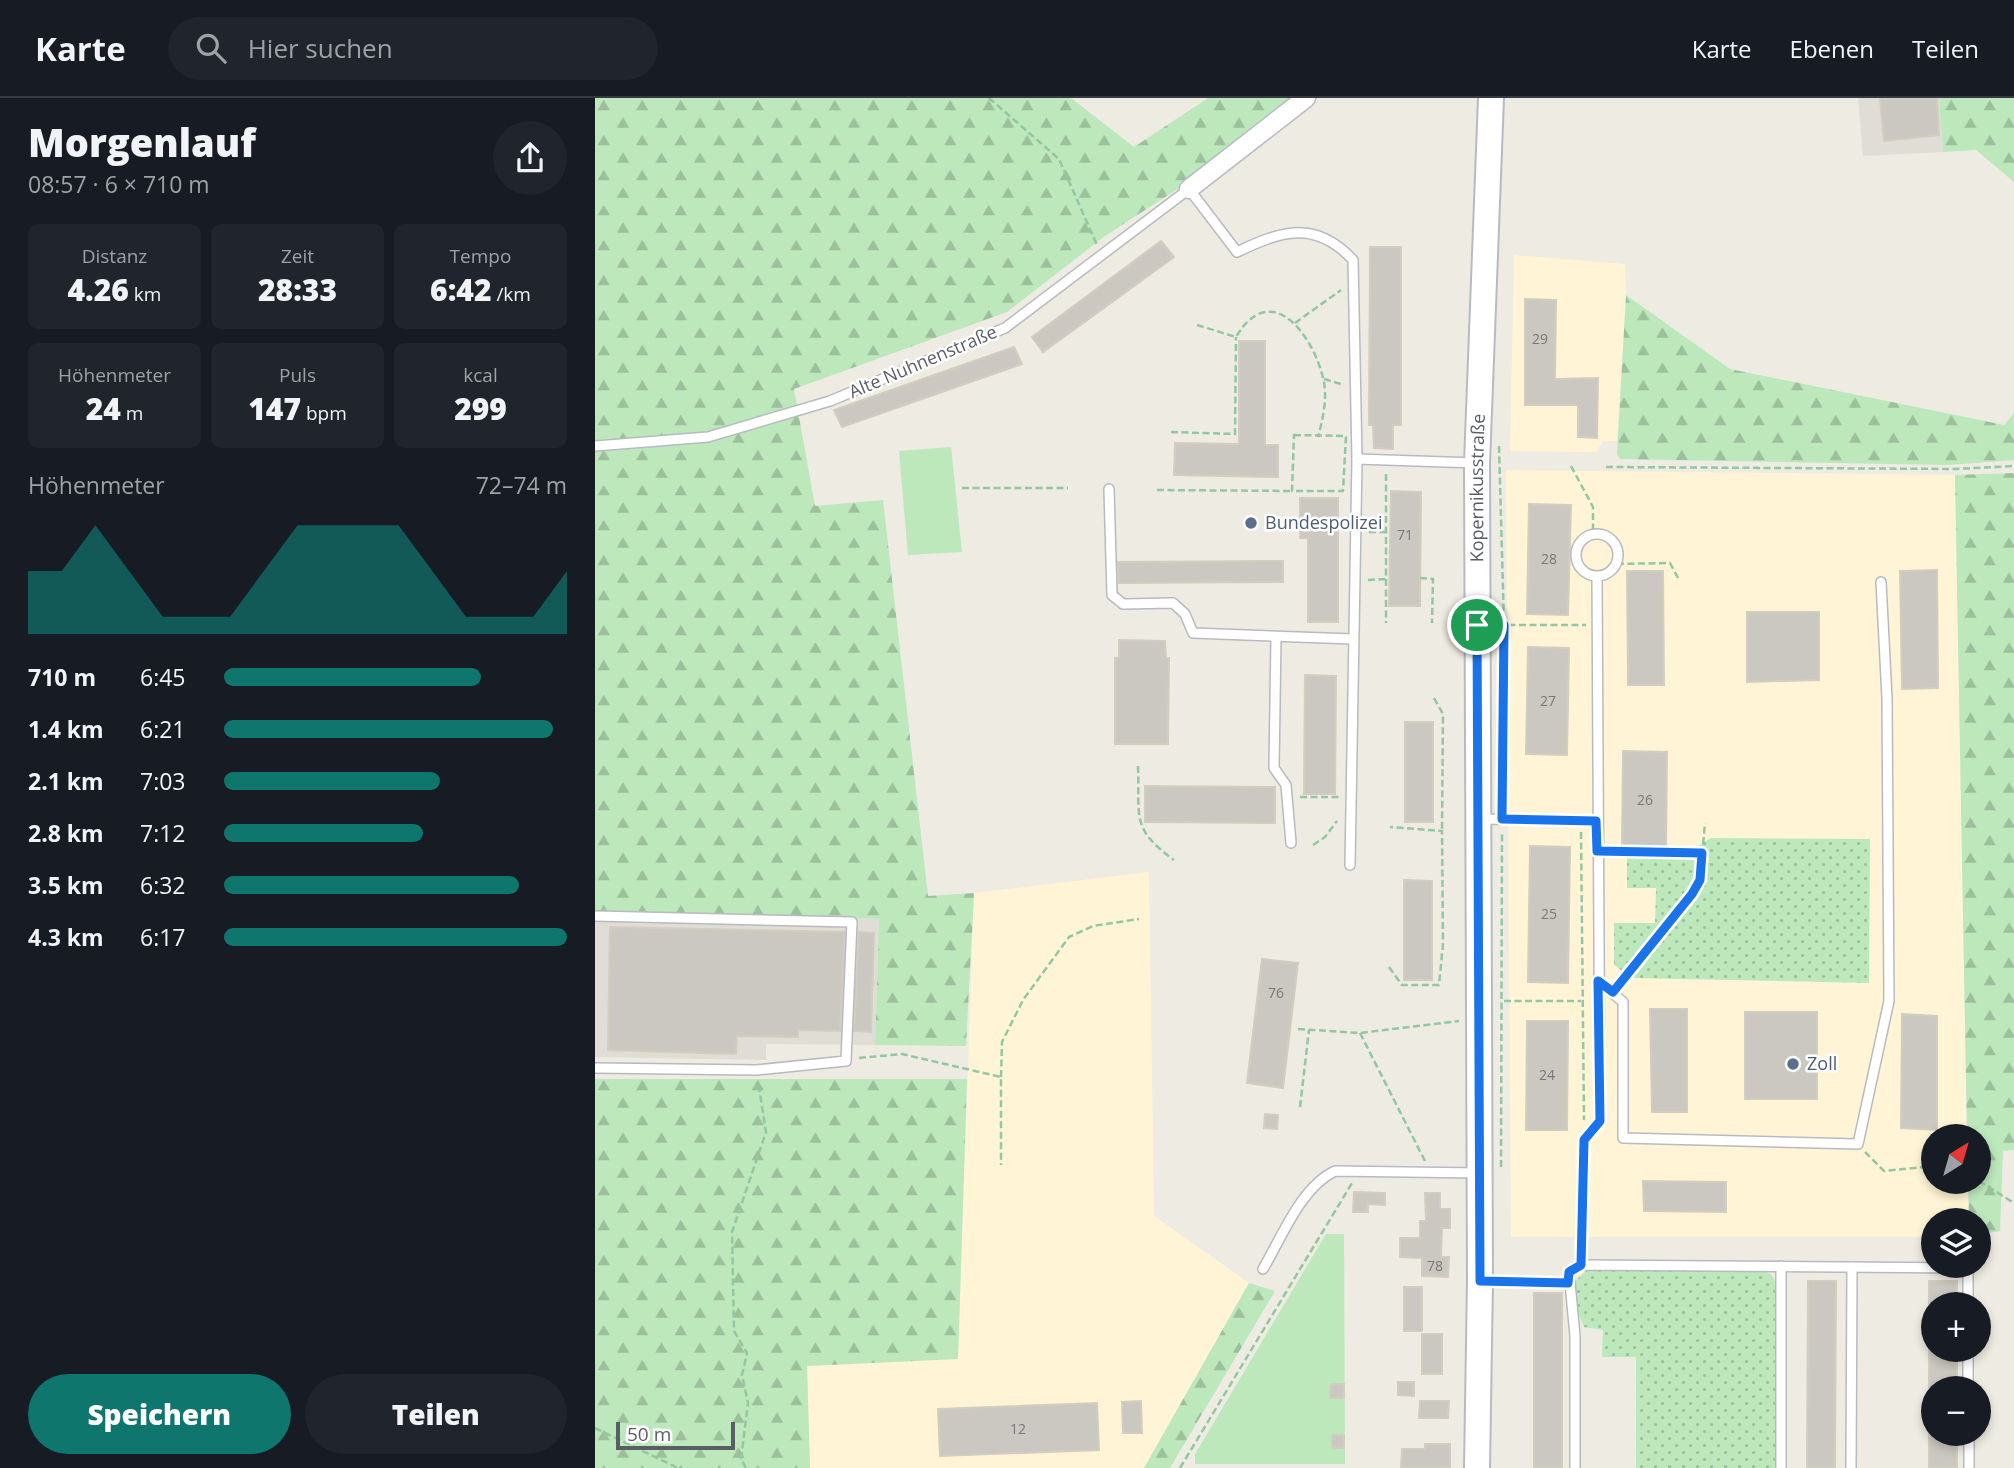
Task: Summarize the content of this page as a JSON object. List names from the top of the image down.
{
  "streets": {
    "main road": ["Kopernikusstraße"],
    "street": ["Alte Nuhnenstraße"]
  },
  "places": ["Bundespolizei", "Zoll"],
  "house_numbers": [
    "29",
    "71",
    "28",
    "27",
    "26",
    "25",
    "76",
    "24",
    "78",
    "12"
  ],
  "scale_bar": "50 m",
  "north": "top right",
  "page": {
    "header": "Karte",
    "search": "Hier suchen",
    "nav": ["Karte", "Ebenen", "Teilen"],
    "heading": ["Morgenlauf", "08:57 · 6 × 710 m"],
    "stats": [
      ["Distanz", "4.26 km"],
      ["Zeit", "28:33"],
      ["Tempo", "6:42 /km"],
      ["Höhenmeter", "24 m"],
      ["Puls", "147 bpm"],
      ["kcal", "299"]
    ],
    "chart": ["Höhenmeter", "72–74 m"],
    "list": [
      {
        "name": "710 m",
        "note": "6:45"
      },
      {
        "name": "1.4 km",
        "note": "6:21"
      },
      {
        "name": "2.1 km",
        "note": "7:03"
      },
      {
        "name": "2.8 km",
        "note": "7:12"
      },
      {
        "name": "3.5 km",
        "note": "6:32"
      },
      {
        "name": "4.3 km",
        "note": "6:17"
      }
    ],
    "map_buttons": ["+", "−"],
    "buttons": ["Speichern", "Teilen"],
    "scale": "50 m"
  }
}
